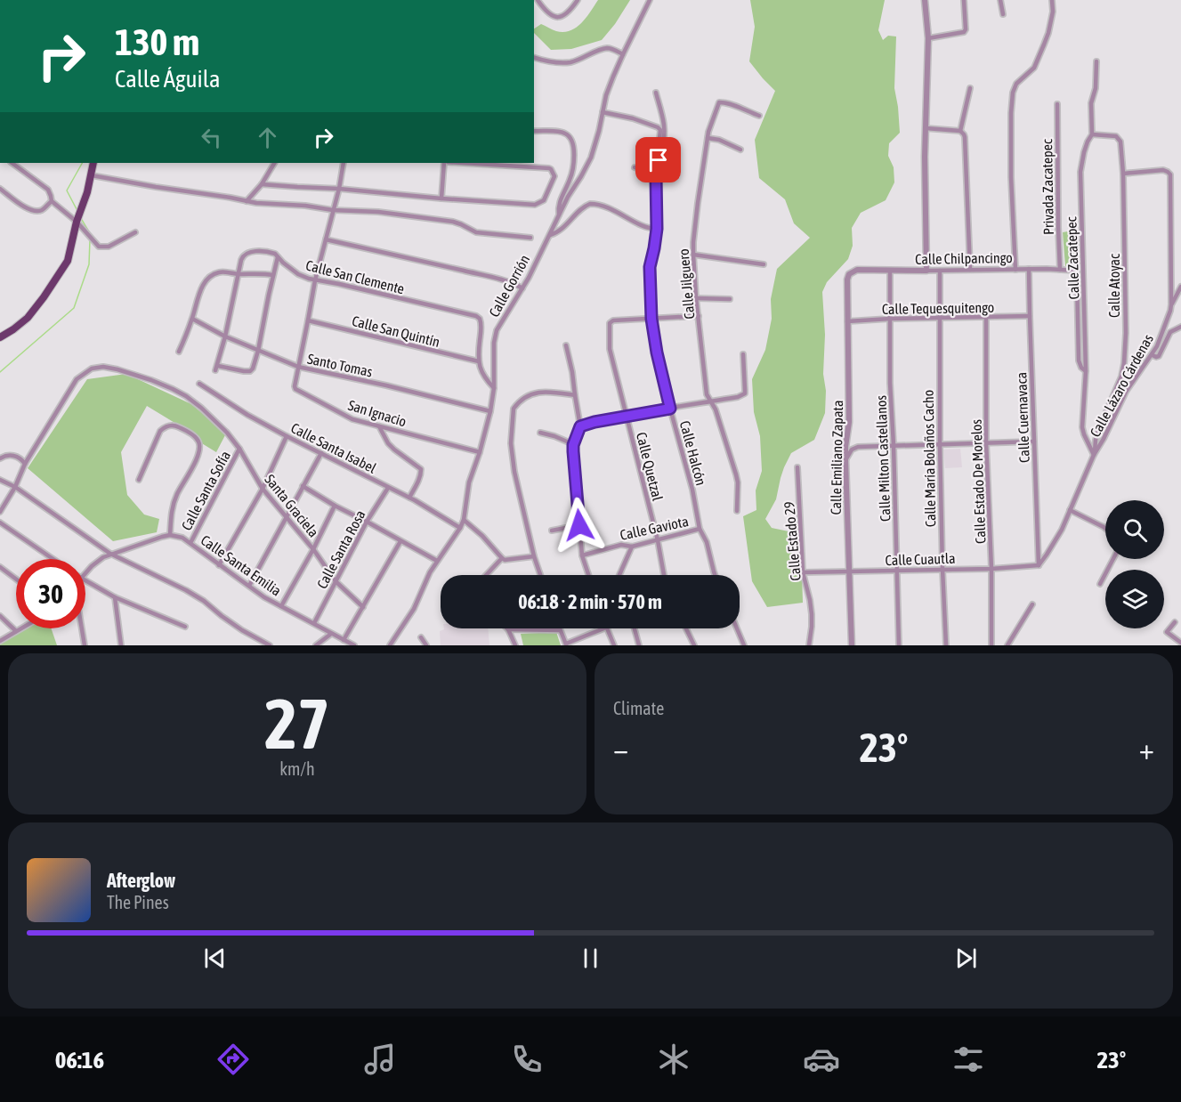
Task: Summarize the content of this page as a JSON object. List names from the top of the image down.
{
  "streets": {
    "street": [
      "Privada Zacatepec",
      "Calle Chilpancingo",
      "Calle Zacatepec",
      "Calle San Clemente",
      "Calle Jilguero",
      "Calle Gorrión",
      "Calle Atoyac",
      "Calle Tequesquitengo",
      "Calle San Quintín",
      "Santo Tomas",
      "Calle Lázaro Cárdenas",
      "San Ignacio",
      "Calle Cuernavaca",
      "Calle Santa Isabel",
      "Calle Halcón",
      "Calle Emiliano Zapata",
      "Calle Milton Castellanos",
      "Calle María Bolaños Cacho",
      "Calle Quetzal",
      "Calle Estado De Morelos",
      "Calle Santa Sofía",
      "Santa Graciela",
      "Calle Gaviota",
      "Calle Estado 29",
      "Calle Santa Rosa",
      "Calle Cuautla",
      "Calle Santa Emilia"
    ]
  },
  "crossings": [
    ["Privada Zacatepec", "Calle Chilpancingo"],
    ["Calle Chilpancingo", "Calle Zacatepec"],
    ["Calle Chilpancingo", "Calle Cuernavaca"],
    ["Calle Chilpancingo", "Calle Emiliano Zapata"],
    ["Calle Chilpancingo", "Calle Milton Castellanos"],
    ["Calle Chilpancingo", "Calle María Bolaños Cacho"],
    ["Calle Zacatepec", "Calle Atoyac"],
    ["Calle Zacatepec", "Calle Lázaro Cárdenas"],
    ["Calle San Clemente", "Calle San Quintín"],
    ["Calle San Clemente", "Santo Tomas"],
    ["Calle Gorrión", "Santo Tomas"],
    ["Calle Gorrión", "San Ignacio"],
    ["Calle Gorrión", "Calle Santa Isabel"],
    ["Calle Gorrión", "Calle Halcón"],
    ["Calle Atoyac", "Calle Lázaro Cárdenas"],
    ["Calle Tequesquitengo", "Calle Cuernavaca"],
    ["Calle Tequesquitengo", "Calle Emiliano Zapata"],
    ["Calle Tequesquitengo", "Calle Milton Castellanos"],
    ["Calle Tequesquitengo", "Calle María Bolaños Cacho"],
    ["Calle Tequesquitengo", "Calle Estado De Morelos"],
    ["Santo Tomas", "San Ignacio"],
    ["Calle Lázaro Cárdenas", "Calle Cuernavaca"],
    ["Calle Lázaro Cárdenas", "Calle Cuautla"],
    ["Calle Cuernavaca", "Calle Cuautla"],
    ["Calle Santa Isabel", "Calle Santa Rosa"],
    ["Calle Halcón", "Calle Quetzal"],
    ["Calle Halcón", "Calle Gaviota"],
    ["Calle Emiliano Zapata", "Calle Cuautla"],
    ["Calle Milton Castellanos", "Calle Cuautla"],
    ["Calle María Bolaños Cacho", "Calle Cuautla"],
    ["Calle Quetzal", "Calle Gaviota"],
    ["Calle Estado De Morelos", "Calle Cuautla"],
    ["Calle Santa Sofía", "Santa Graciela"],
    ["Calle Santa Sofía", "Calle Santa Emilia"],
    ["Santa Graciela", "Calle Santa Rosa"],
    ["Calle Estado 29", "Calle Cuautla"],
    ["Calle Santa Rosa", "Calle Santa Emilia"]
  ],
  "page": {
    "turn": ["130 m", "Calle Águila"],
    "limit": "30",
    "trip": "06:18 · 2 min · 570 m",
    "tile": [
      ["27", "km/h"],
      "Climate"
    ],
    "heat": ["−", "23°", "+"],
    "song": ["Afterglow", "The Pines"],
    "tabs": ["06:16", "23°"]
  }
}
